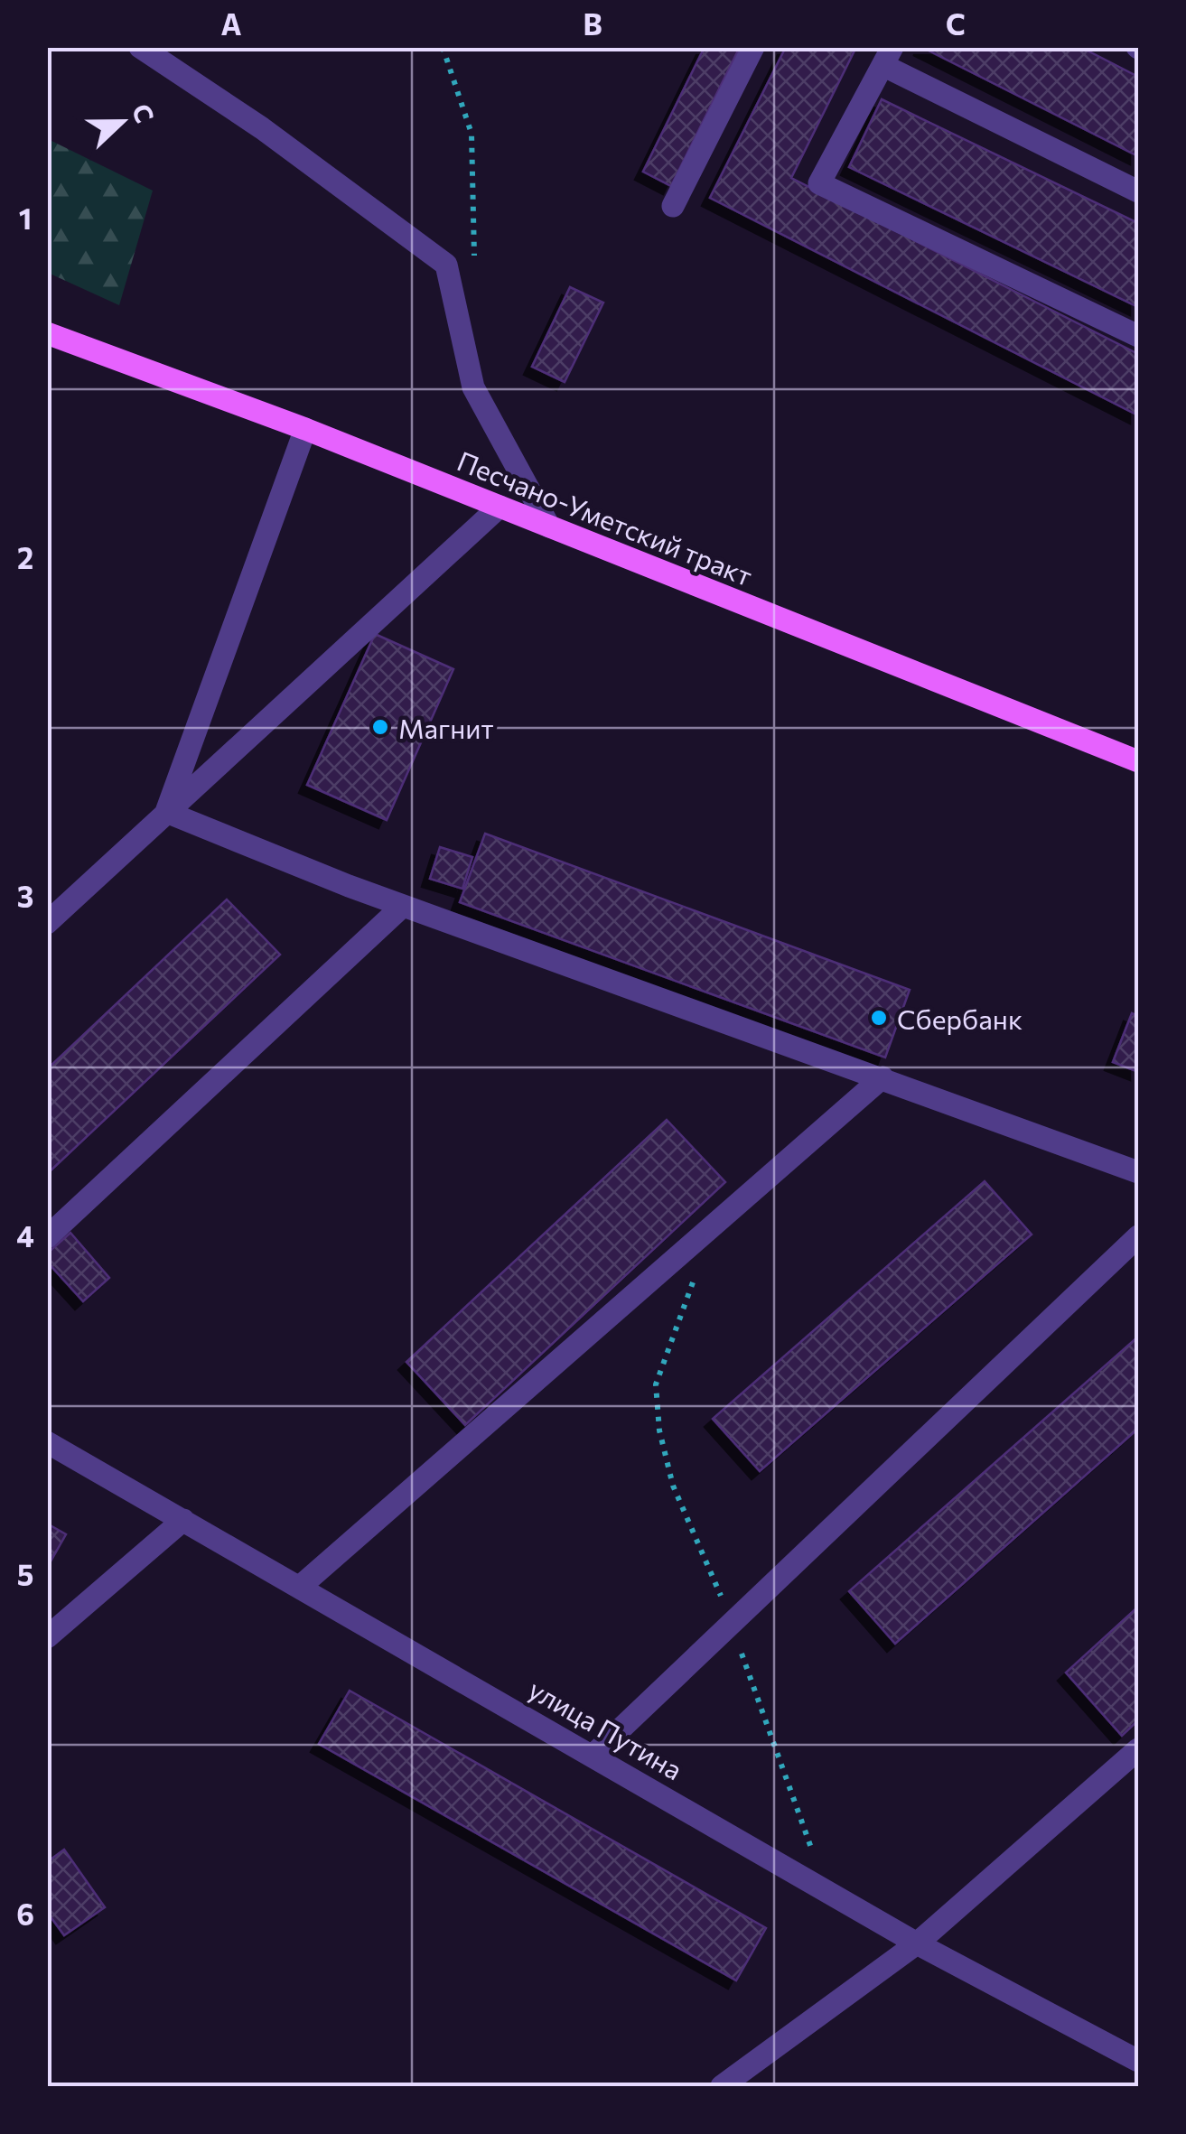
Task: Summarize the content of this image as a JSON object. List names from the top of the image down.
{
  "streets": {
    "main road": ["Песчано-Уметский тракт"],
    "street": ["улица Путина"]
  },
  "places": ["Магнит", "Сбербанк"],
  "north": "right",
  "grid": {
    "columns": ["A", "B", "C"],
    "rows": [
      "1",
      "2",
      "3",
      "4",
      "5",
      "6"
    ]
  }
}
